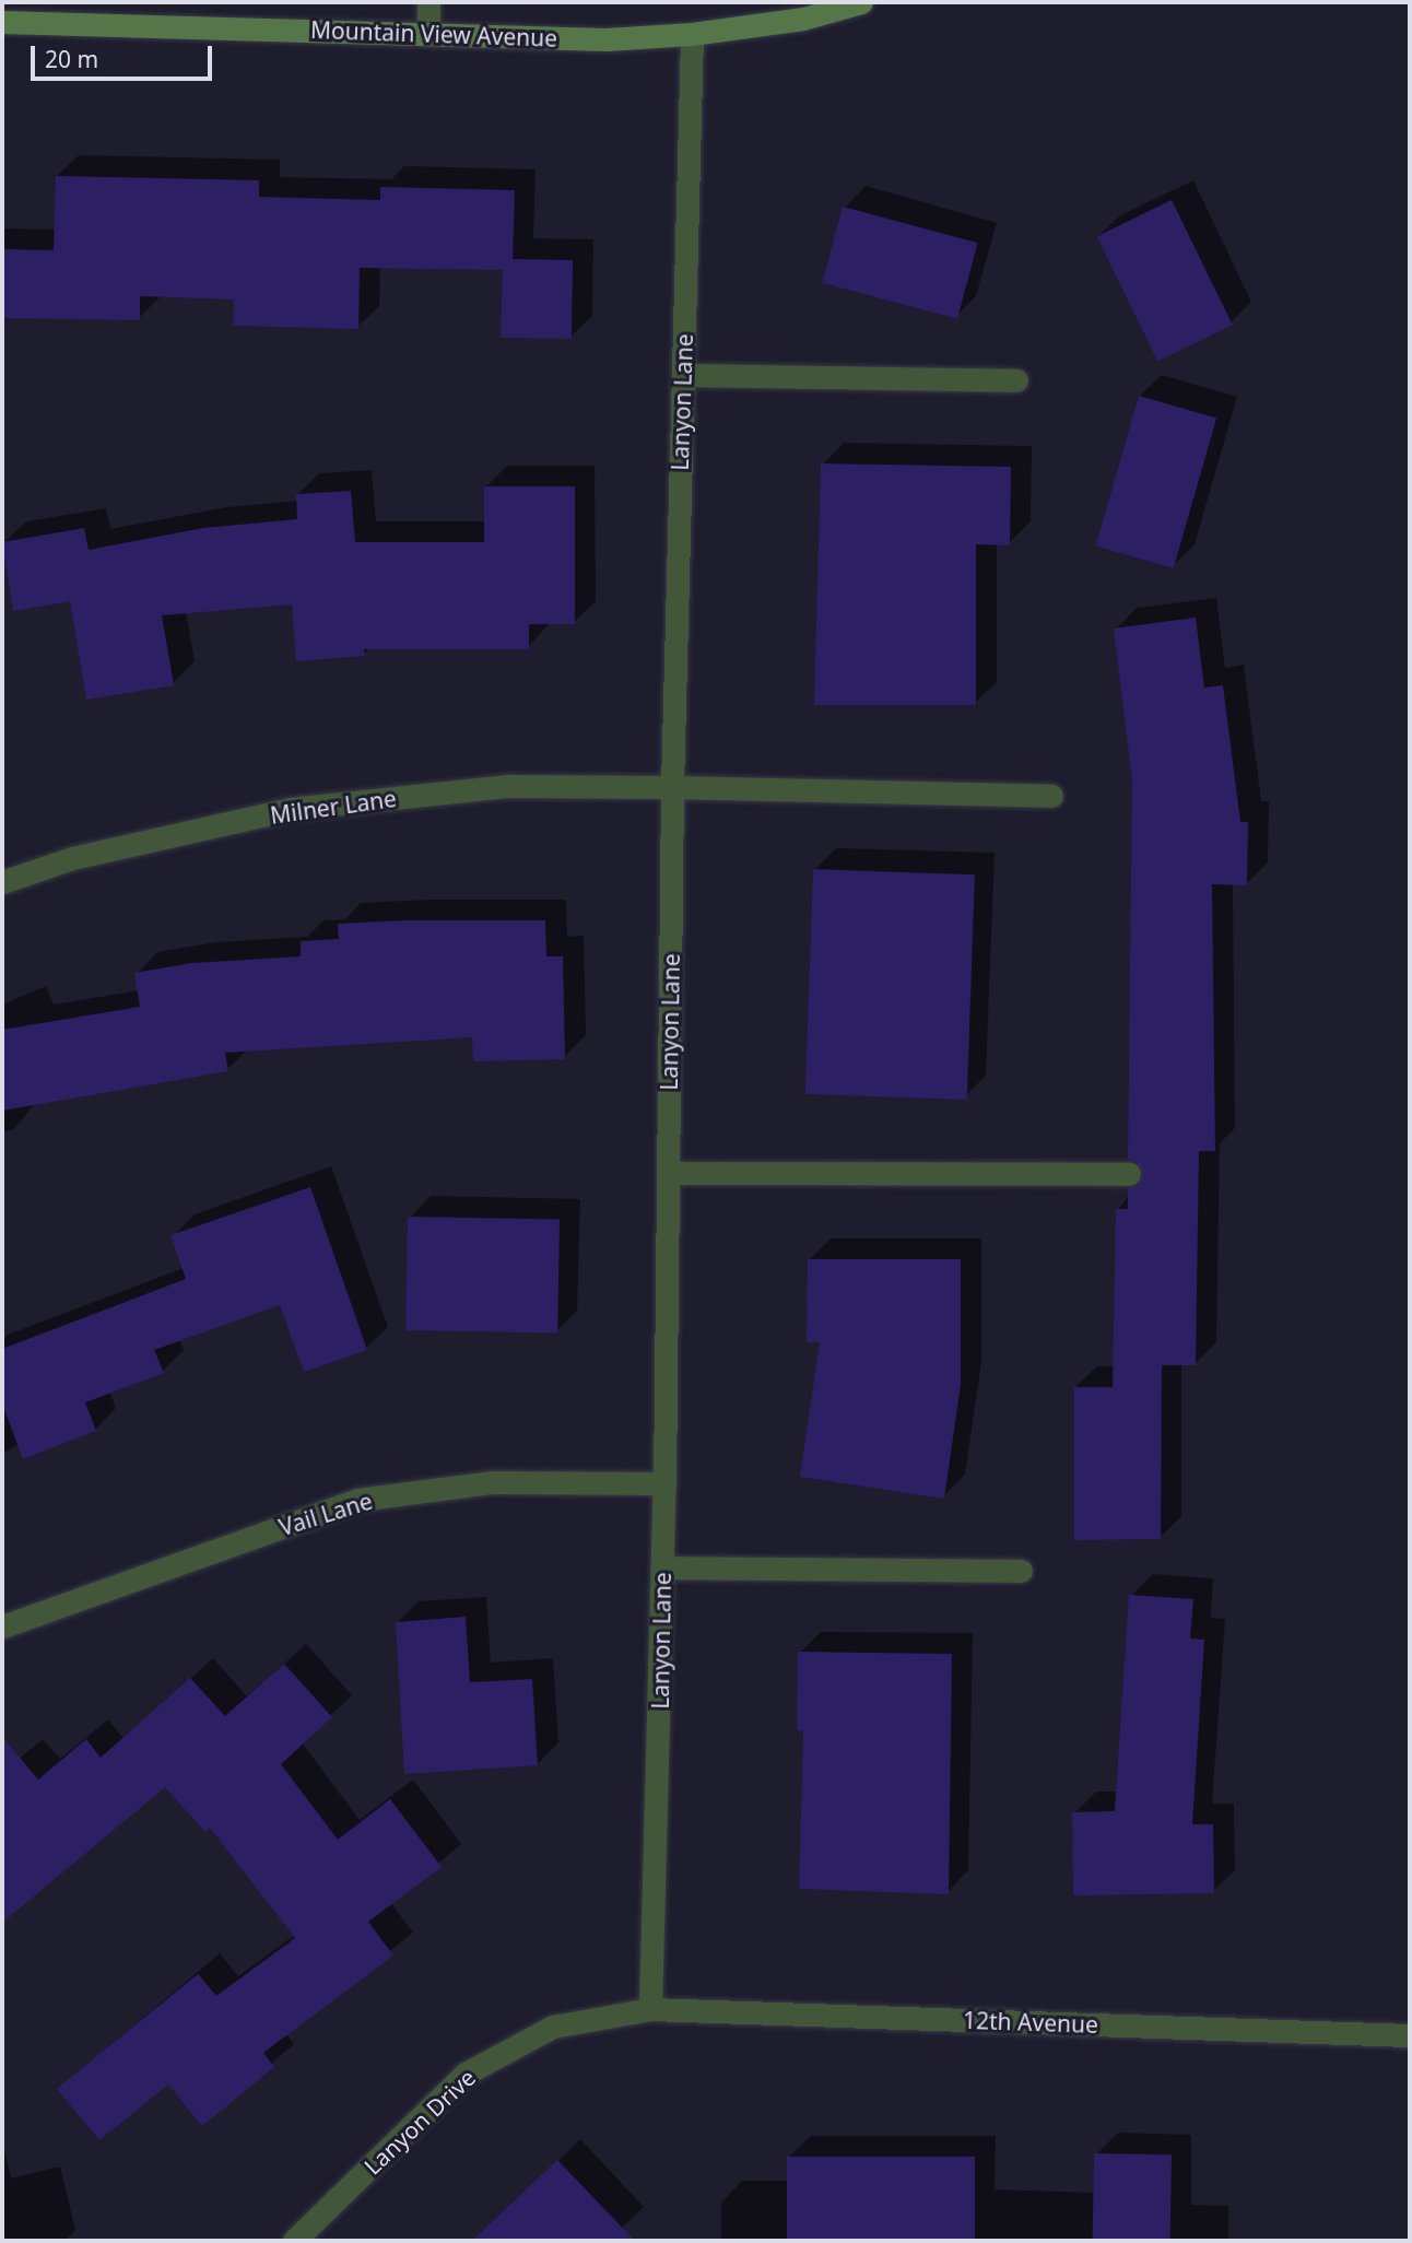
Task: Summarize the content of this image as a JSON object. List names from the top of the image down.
{
  "streets": {
    "street": [
      "Mountain View Avenue",
      "Lanyon Lane",
      "Milner Lane",
      "Vail Lane",
      "12th Avenue",
      "Lanyon Drive"
    ]
  },
  "crossings": [
    ["Mountain View Avenue", "Lanyon Lane"],
    ["Lanyon Lane", "Milner Lane"],
    ["Lanyon Lane", "Vail Lane"],
    ["Lanyon Lane", "12th Avenue"],
    ["Lanyon Lane", "Lanyon Drive"],
    ["12th Avenue", "Lanyon Drive"]
  ],
  "scale_bar": "20 m"
}
